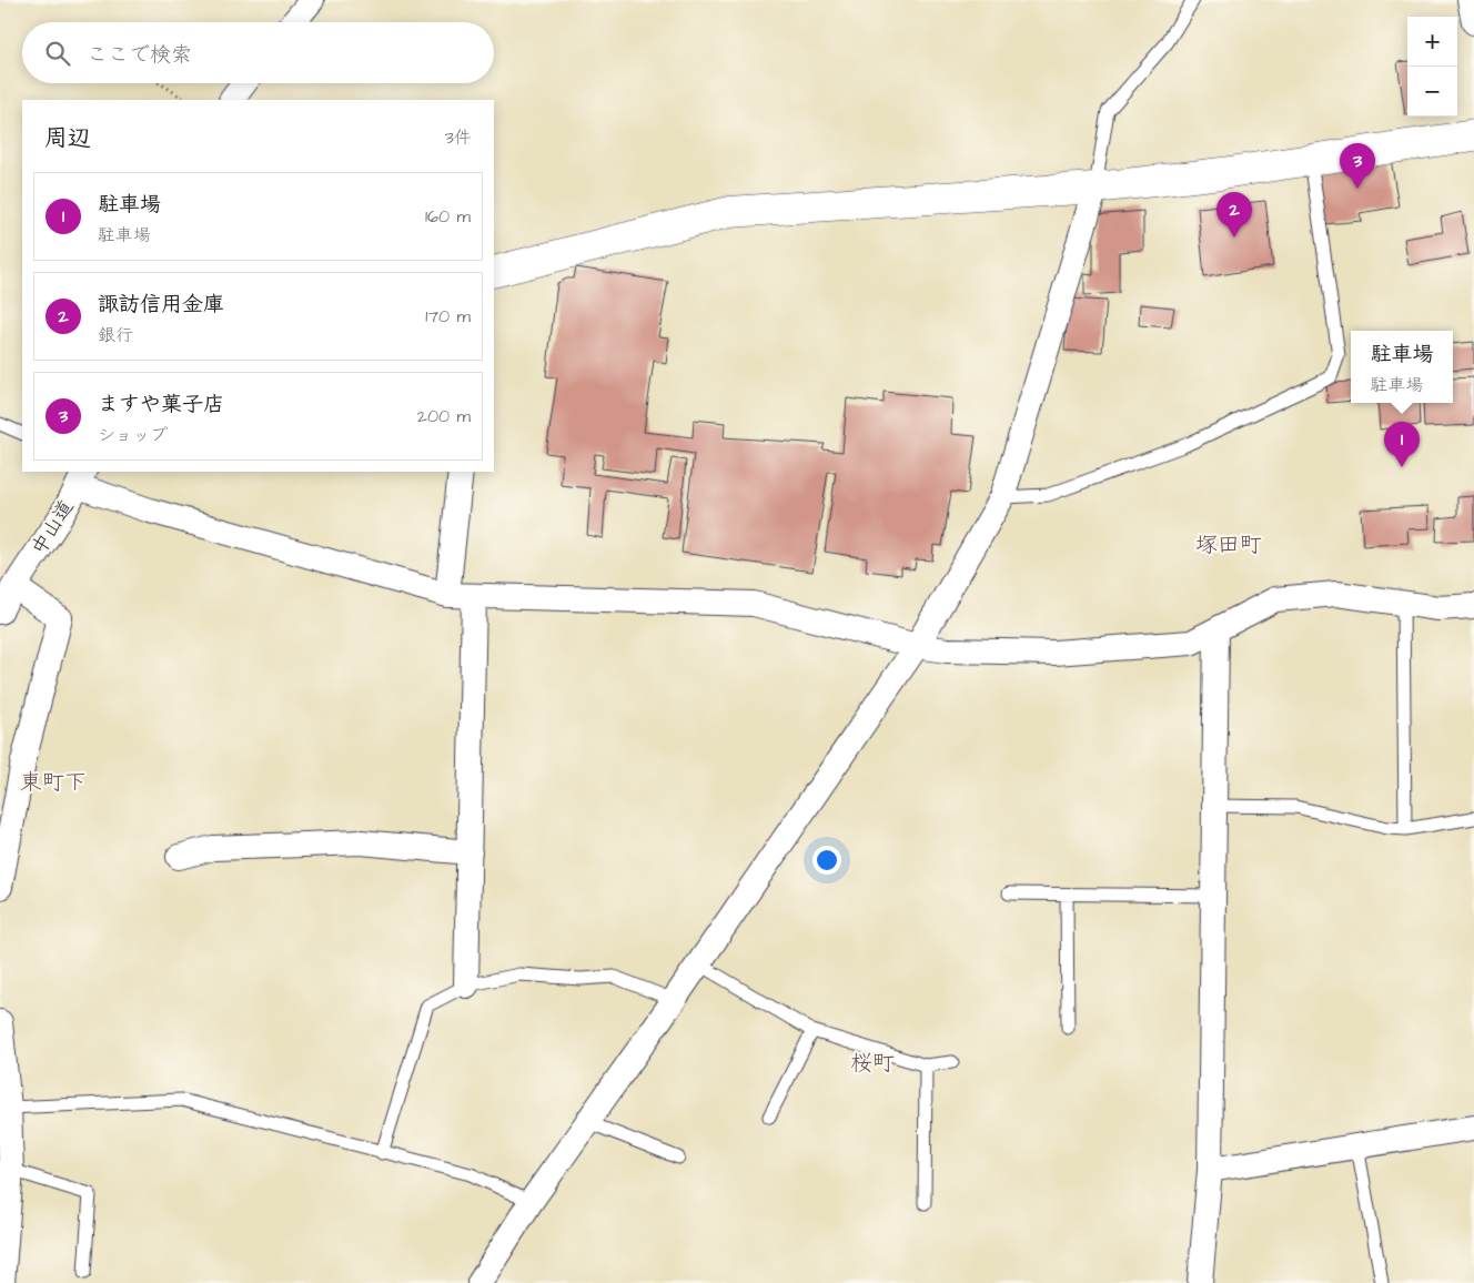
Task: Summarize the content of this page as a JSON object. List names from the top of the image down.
{
  "streets": {
    "street": ["中山道"]
  },
  "districts": ["塚田町", "東町下", "桜町"],
  "page": {
    "map_buttons": ["+", "−"],
    "search": "ここで検索",
    "heading": ["周辺", "3件"],
    "pins": ["3", "2", "1"],
    "list": [
      {
        "mark": "1",
        "name": "駐車場",
        "note": "駐車場",
        "value": "160 m"
      },
      {
        "mark": "2",
        "name": "諏訪信用金庫",
        "note": "銀行",
        "value": "170 m"
      },
      {
        "mark": "3",
        "name": "ますや菓子店",
        "note": "ショップ",
        "value": "200 m"
      }
    ],
    "popup": ["駐車場", "駐車場"]
  }
}
